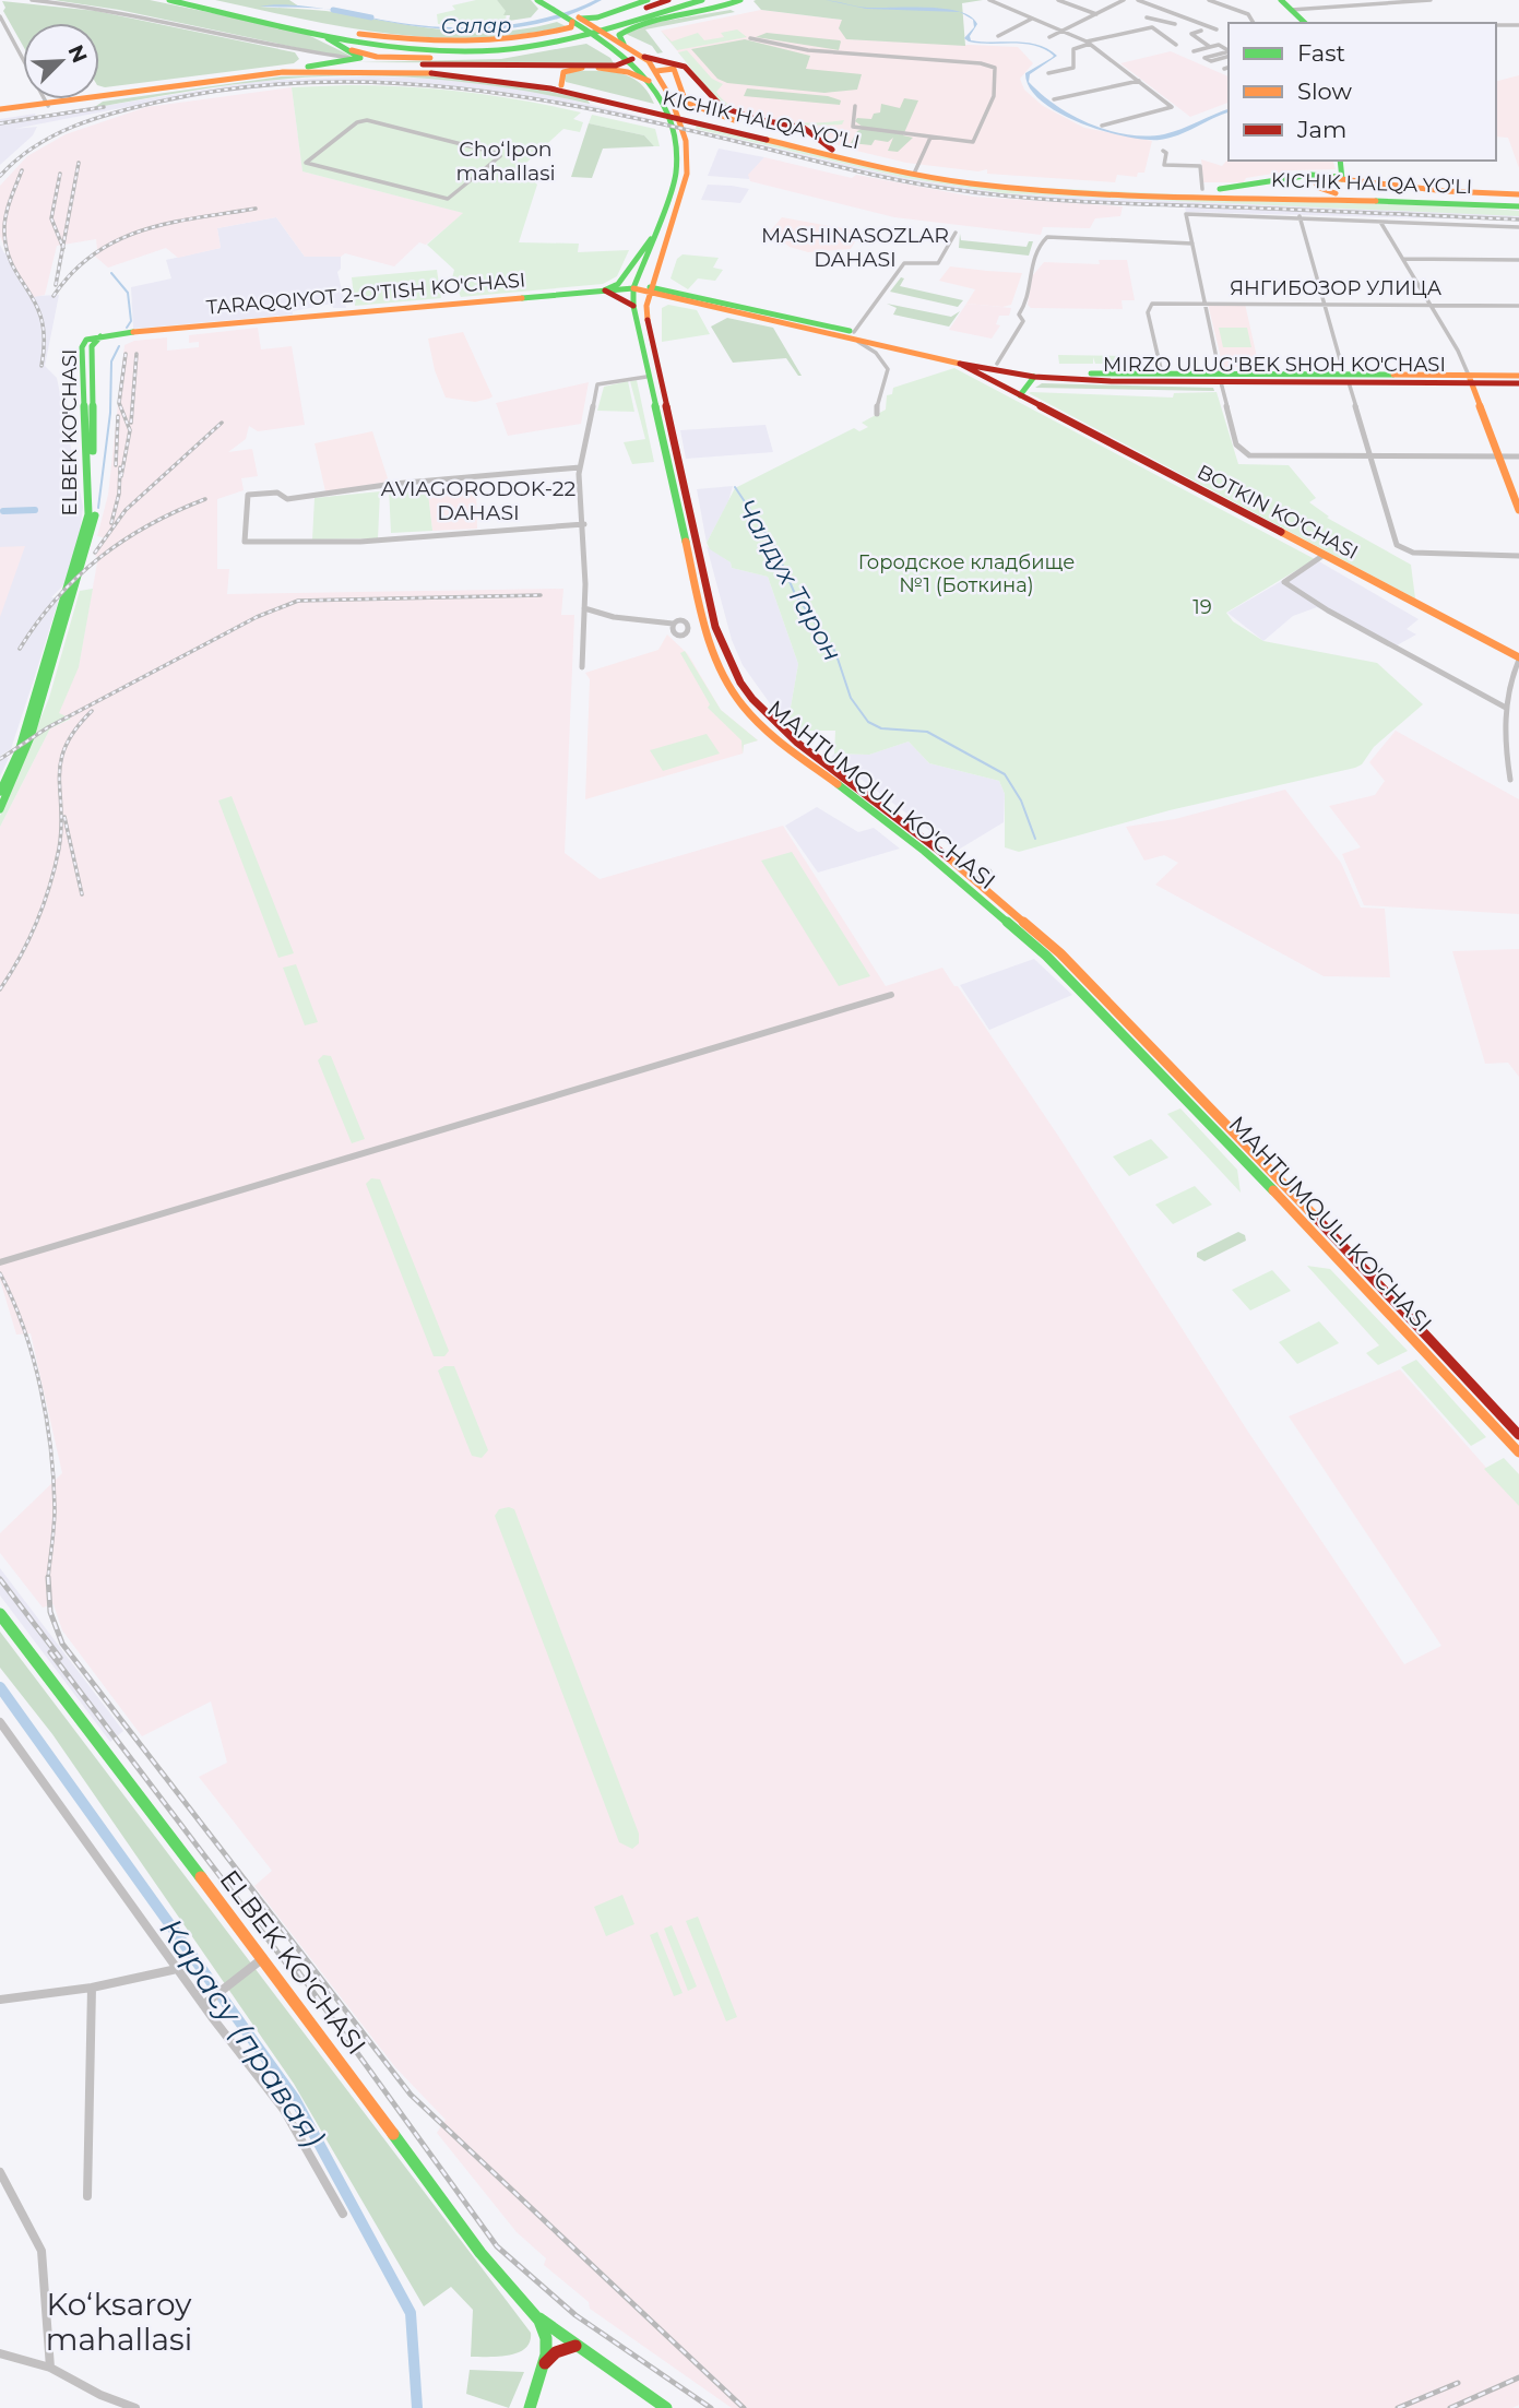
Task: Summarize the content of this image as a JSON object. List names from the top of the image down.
{
  "streets": {
    "main road": [
      "KICHIK HALQA YO'LI",
      "TARAQQIYOT 2-O'TISH KO'CHASI",
      "MIRZO ULUG'BEK SHOH KO'CHASI",
      "ELBEK KO'CHASI",
      "BOTKIN KO'CHASI",
      "MAHTUMQULI KO'CHASI"
    ],
    "street": ["ЯНГИБОЗОР УЛИЦА"]
  },
  "crossings": [
    ["ЯНГИБОЗОР УЛИЦА", "MIRZO ULUG'BEK SHOH KO'CHASI"],
    ["TARAQQIYOT 2-O'TISH KO'CHASI", "ELBEK KO'CHASI"],
    ["TARAQQIYOT 2-O'TISH KO'CHASI", "BOTKIN KO'CHASI"],
    ["TARAQQIYOT 2-O'TISH KO'CHASI", "MAHTUMQULI KO'CHASI"],
    ["MIRZO ULUG'BEK SHOH KO'CHASI", "BOTKIN KO'CHASI"],
    ["BOTKIN KO'CHASI", "MAHTUMQULI KO'CHASI"]
  ],
  "districts": [
    "Choʻlpon mahallasi",
    "MASHINASOZLAR DAHASI",
    "AVIAGORODOK-22 DAHASI",
    "Koʻksaroy mahallasi"
  ],
  "water": ["Салар", "Чалдух Тарон", "Карасу (правая)"],
  "parks": ["Городское кладбище №1 (Боткина)", "19"],
  "legend": ["Fast", "Slow", "Jam"],
  "north": "top right"
}
